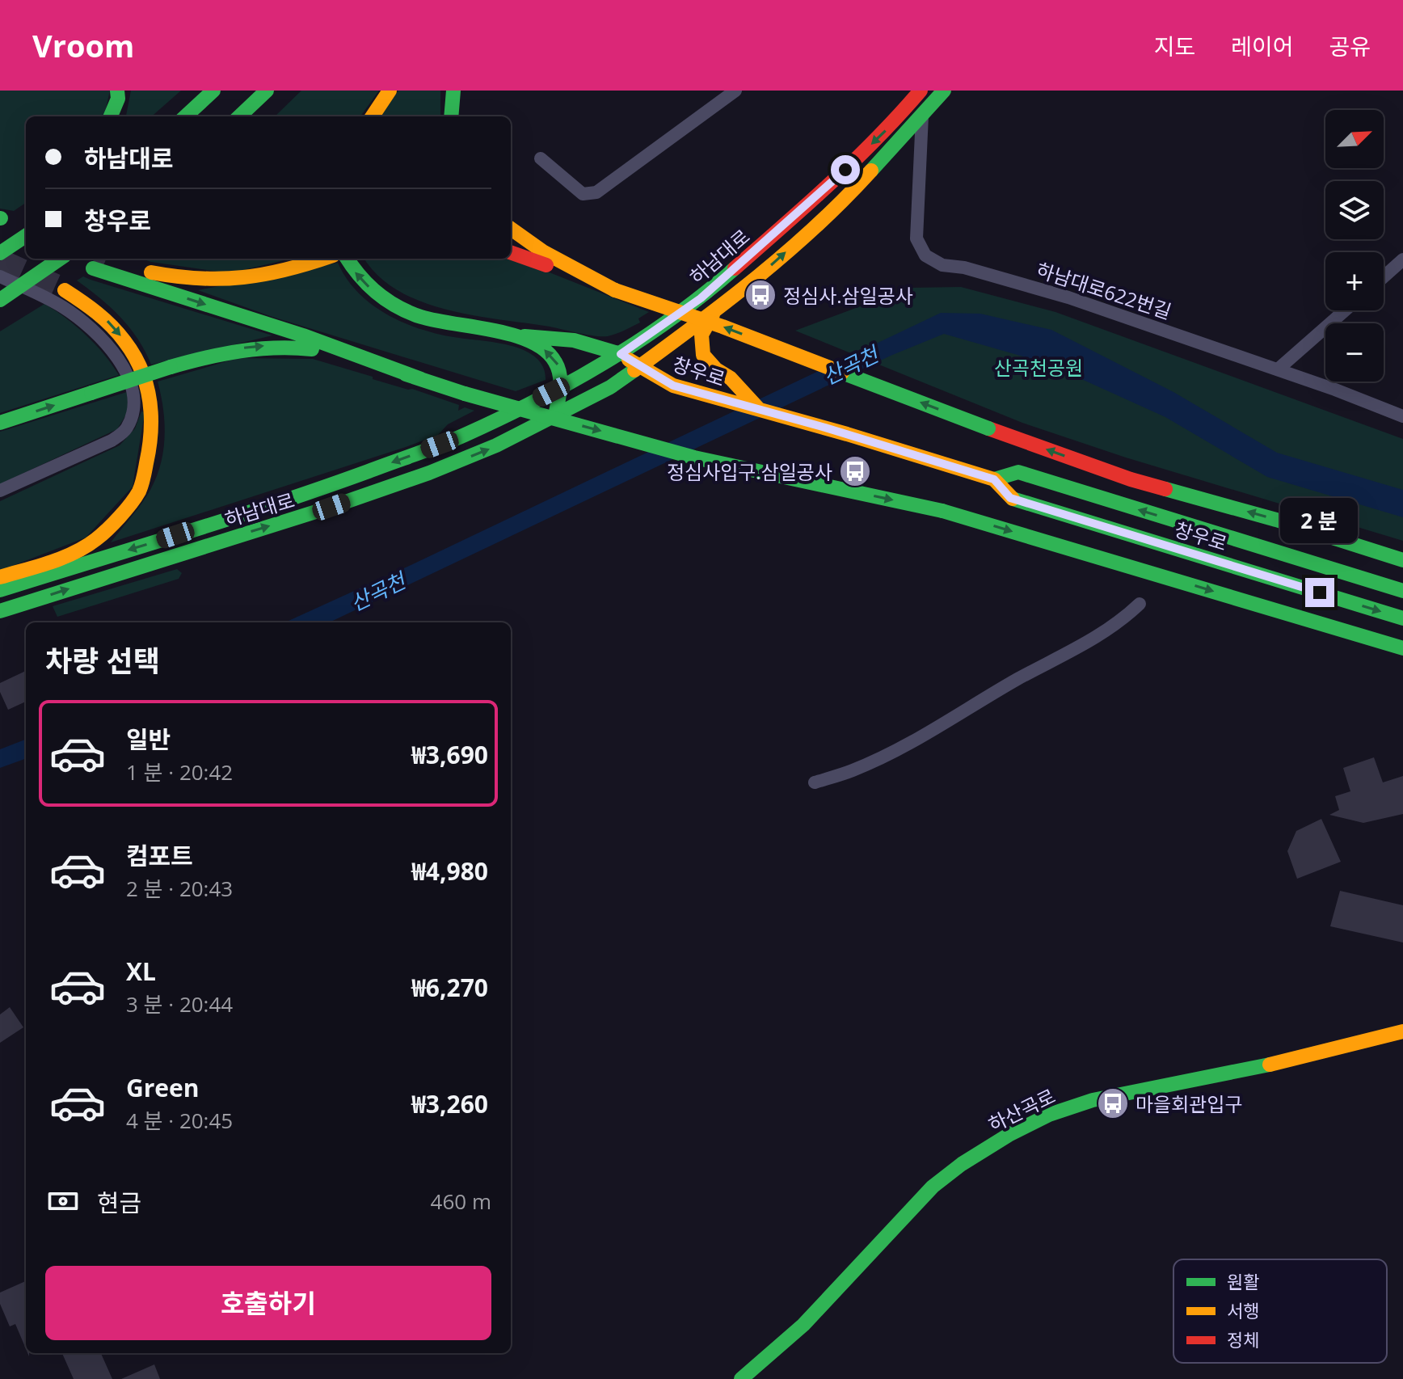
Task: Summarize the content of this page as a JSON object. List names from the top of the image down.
{
  "streets": {
    "main road": ["하남대로", "창우로", "하산곡로"],
    "street": ["하남대로622번길"]
  },
  "crossings": [
    ["하남대로", "하남대로622번길"],
    ["하남대로", "창우로"]
  ],
  "water": ["산곡천"],
  "parks": ["산곡천공원"],
  "places": {
    "bus stop": ["정심사.삼일공사", "정심사입구.삼일공사", "마을회관입구"]
  },
  "legend": ["원활", "서행", "정체"],
  "north": "top right",
  "page": {
    "header": "Vroom",
    "nav": ["지도", "레이어", "공유"],
    "map_buttons": ["+", "−"],
    "banner": ["하남대로", "창우로"],
    "bubble": "2 분",
    "heading": "차량 선택",
    "list": [
      {
        "name": "일반",
        "note": "1 분 · 20:42",
        "value": "₩3,690"
      },
      {
        "name": "컴포트",
        "note": "2 분 · 20:43",
        "value": "₩4,980"
      },
      {
        "name": "XL",
        "note": "3 분 · 20:44",
        "value": "₩6,270"
      },
      {
        "name": "Green",
        "note": "4 분 · 20:45",
        "value": "₩3,260"
      }
    ],
    "pay": ["현금", "460 m"],
    "buttons": "호출하기"
  }
}
